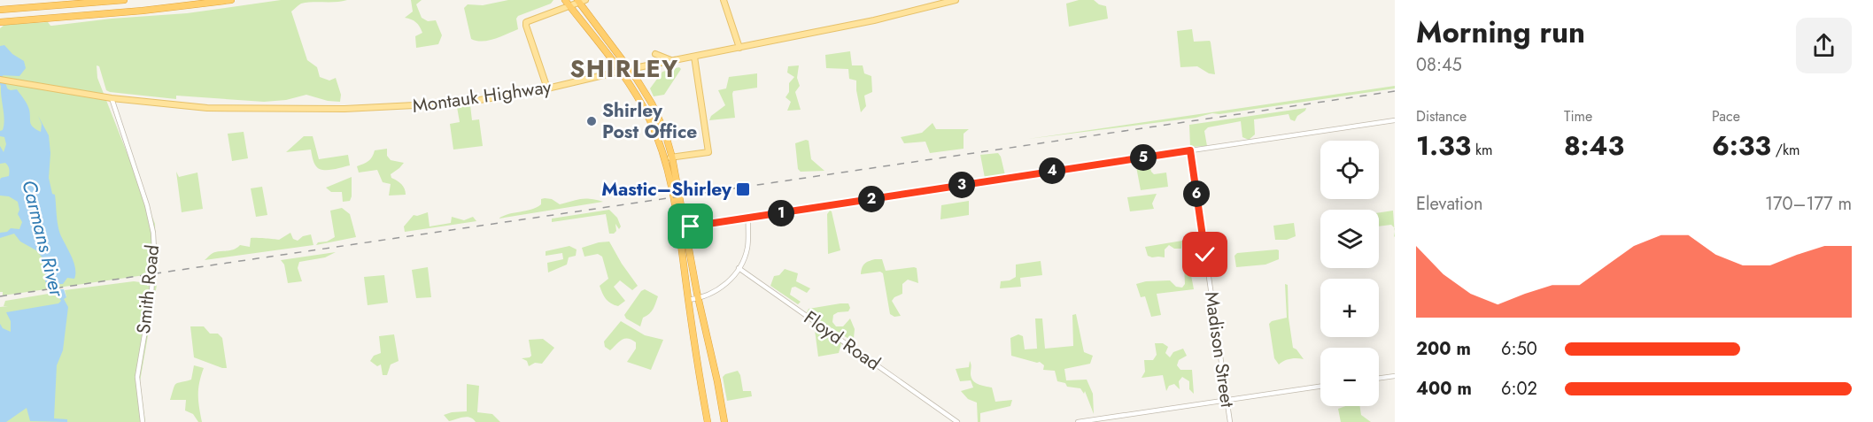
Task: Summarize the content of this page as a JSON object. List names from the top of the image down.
{
  "streets": {
    "main road": ["Montauk Highway"],
    "street": ["Smith Road", "Floyd Road", "Madison Street"]
  },
  "crossings": [
    ["Montauk Highway", "Smith Road"]
  ],
  "districts": ["SHIRLEY"],
  "water": ["Carmans River"],
  "places": {
    "other": ["Shirley Post Office"],
    "transit": ["Mastic–Shirley"]
  },
  "page": {
    "heading": ["Morning run", "08:45"],
    "stats": [
      ["Distance", "1.33 km"],
      ["Time", "8:43"],
      ["Pace", "6:33 /km"]
    ],
    "map_buttons": ["+", "−"],
    "pins": [
      "5",
      "4",
      "3",
      "6",
      "2",
      "1"
    ],
    "chart": ["Elevation", "170–177 m"],
    "list": [
      {
        "name": "200 m",
        "note": "6:50"
      },
      {
        "name": "400 m",
        "note": "6:02"
      }
    ]
  }
}
